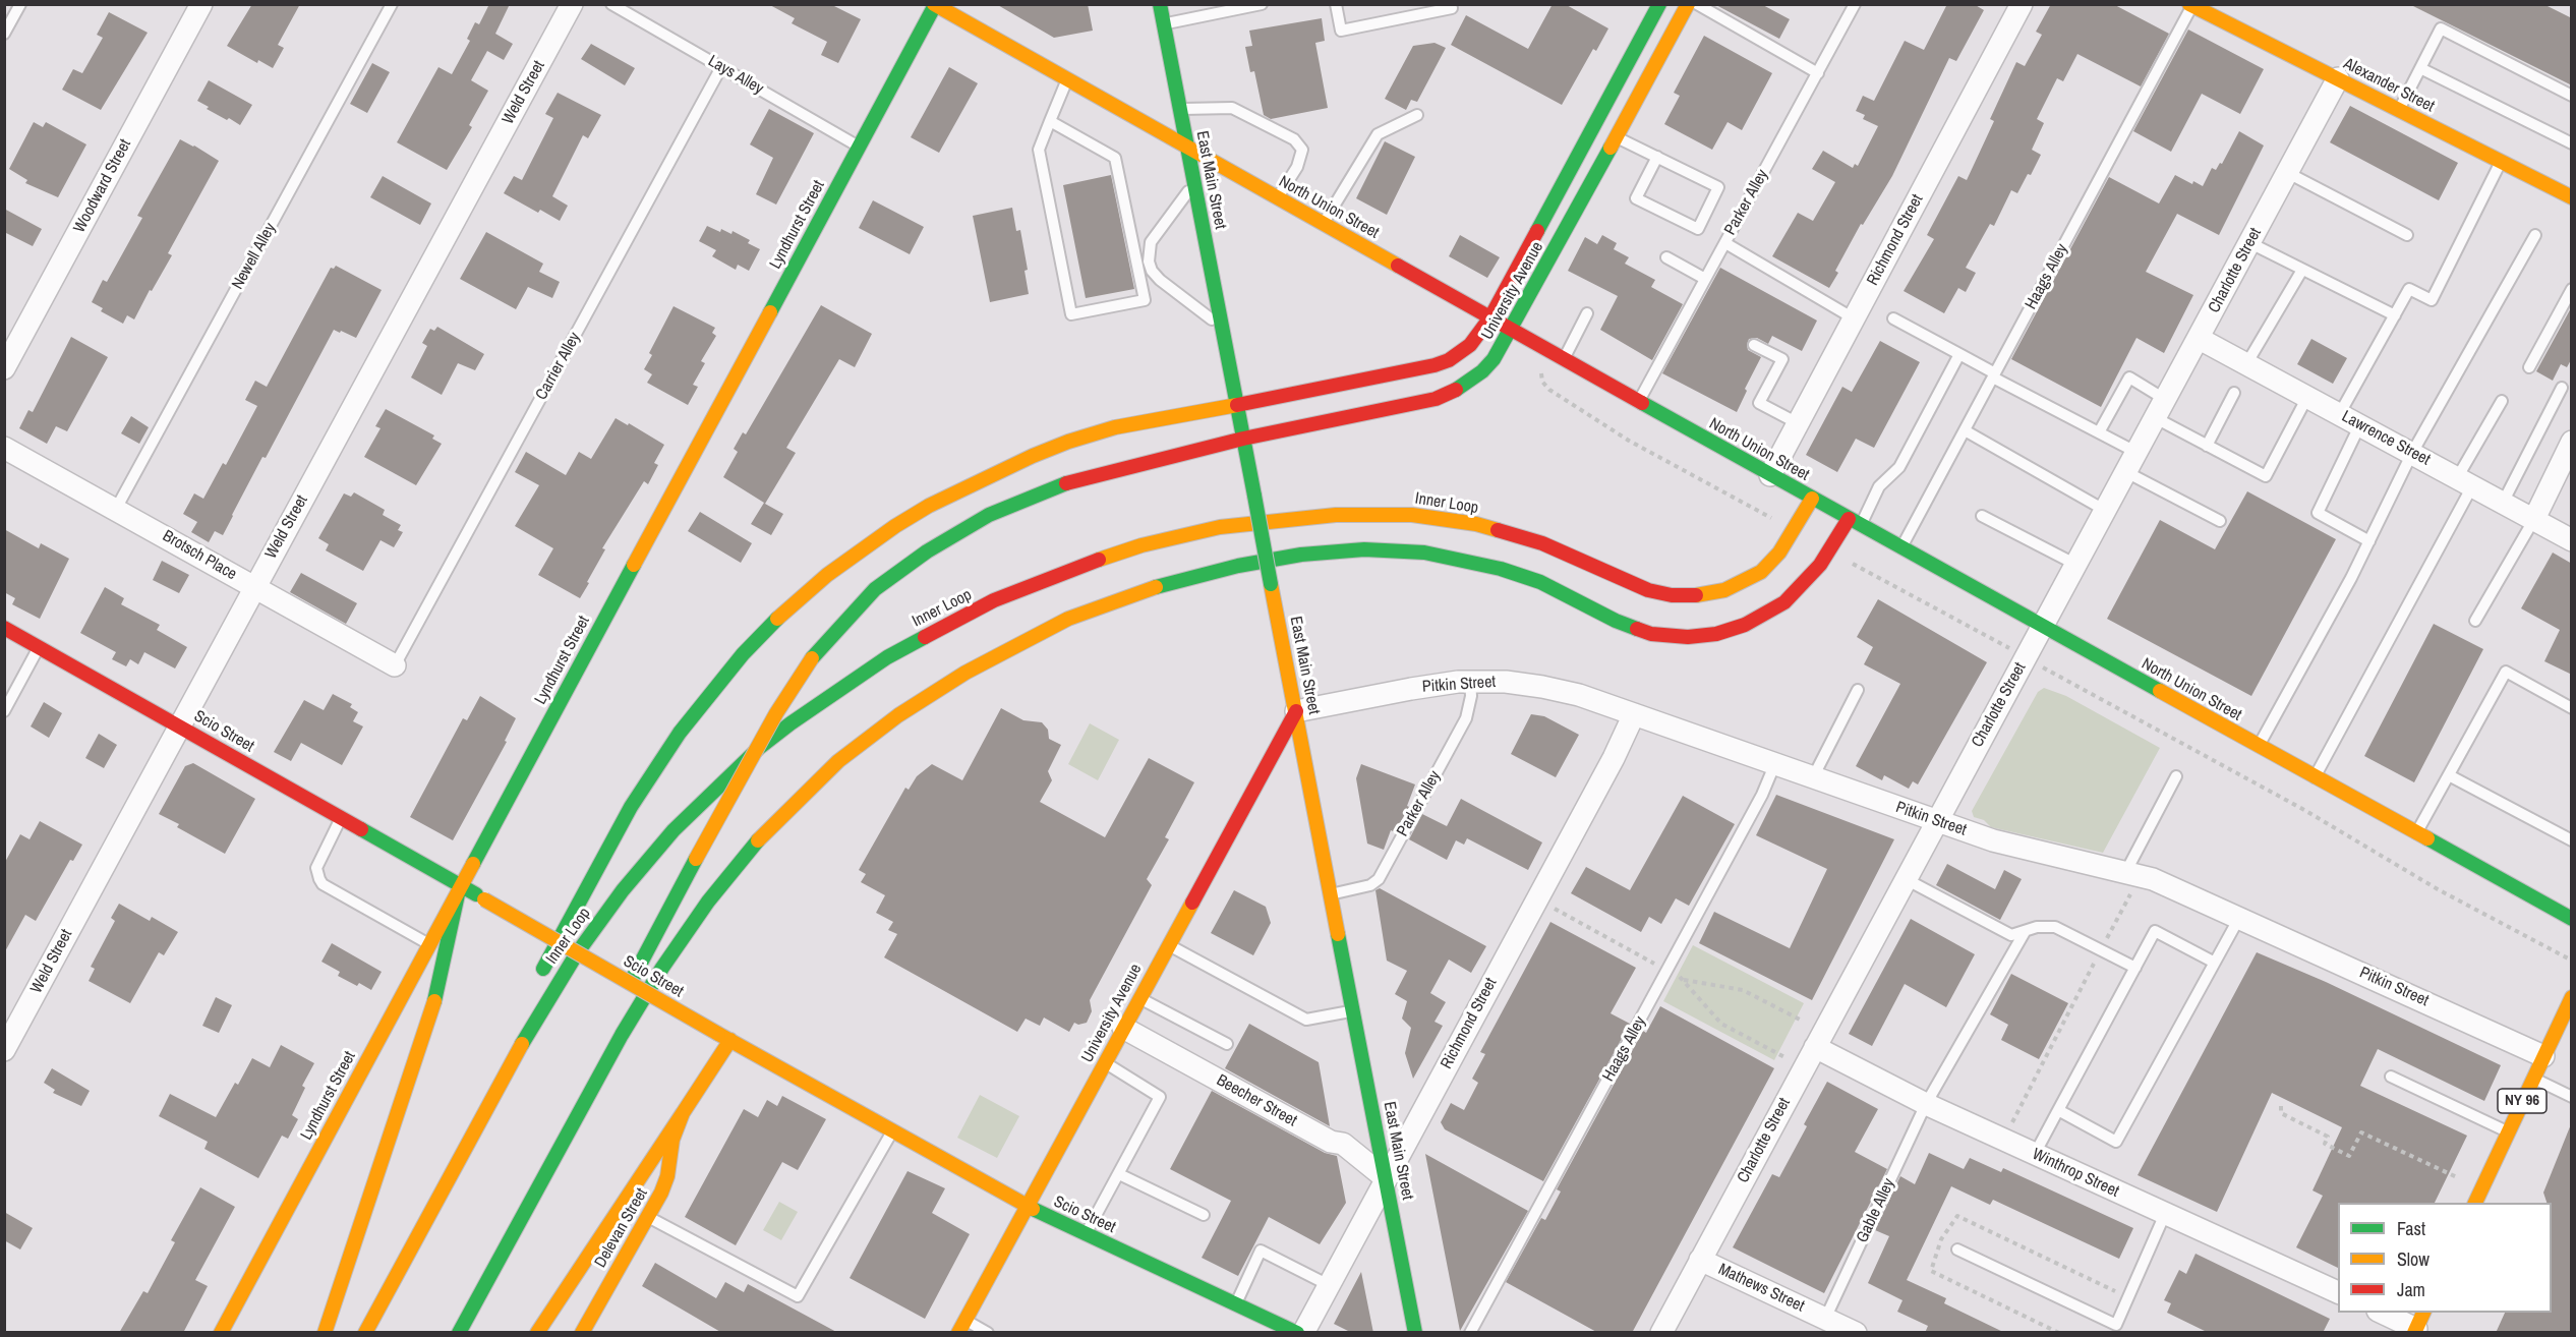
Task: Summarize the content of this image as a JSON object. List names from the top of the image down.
{
  "streets": {
    "main road": [
      "Alexander Street",
      "East Main Street",
      "North Union Street",
      "Lyndhurst Street",
      "University Avenue",
      "Inner Loop",
      "Scio Street",
      "NY 96",
      "Delevan Street"
    ],
    "street": [
      "Weld Street",
      "Woodward Street",
      "Richmond Street",
      "Charlotte Street",
      "Lawrence Street",
      "Brotsch Place",
      "Pitkin Street",
      "Beecher Street",
      "Winthrop Street",
      "Mathews Street"
    ],
    "lane": [
      "Lays Alley",
      "Parker Alley",
      "Newell Alley",
      "Haags Alley",
      "Carrier Alley",
      "Gable Alley"
    ]
  },
  "crossings": [
    ["Lays Alley", "Lyndhurst Street"],
    ["Lays Alley", "Carrier Alley"],
    ["Alexander Street", "Charlotte Street"],
    ["Alexander Street", "Haags Alley"],
    ["Weld Street", "Brotsch Place"],
    ["Weld Street", "Scio Street"],
    ["East Main Street", "Parker Alley"],
    ["East Main Street", "North Union Street"],
    ["East Main Street", "Richmond Street"],
    ["East Main Street", "University Avenue"],
    ["East Main Street", "Pitkin Street"],
    ["East Main Street", "Beecher Street"],
    ["Parker Alley", "North Union Street"],
    ["Parker Alley", "Pitkin Street"],
    ["North Union Street", "Lyndhurst Street"],
    ["North Union Street", "Richmond Street"],
    ["North Union Street", "Charlotte Street"],
    ["North Union Street", "Haags Alley"],
    ["North Union Street", "University Avenue"],
    ["North Union Street", "Inner Loop"],
    ["Lyndhurst Street", "Scio Street"],
    ["Richmond Street", "Pitkin Street"],
    ["Richmond Street", "Beecher Street"],
    ["Newell Alley", "Brotsch Place"],
    ["Charlotte Street", "Lawrence Street"],
    ["Charlotte Street", "Pitkin Street"],
    ["Charlotte Street", "Winthrop Street"],
    ["Charlotte Street", "Mathews Street"],
    ["Haags Alley", "Pitkin Street"],
    ["University Avenue", "Pitkin Street"],
    ["University Avenue", "Scio Street"],
    ["University Avenue", "Beecher Street"],
    ["Carrier Alley", "Brotsch Place"],
    ["Pitkin Street", "NY 96"],
    ["Scio Street", "Delevan Street"],
    ["Winthrop Street", "Gable Alley"],
    ["Gable Alley", "Mathews Street"]
  ],
  "legend": ["Fast", "Slow", "Jam"]
}
